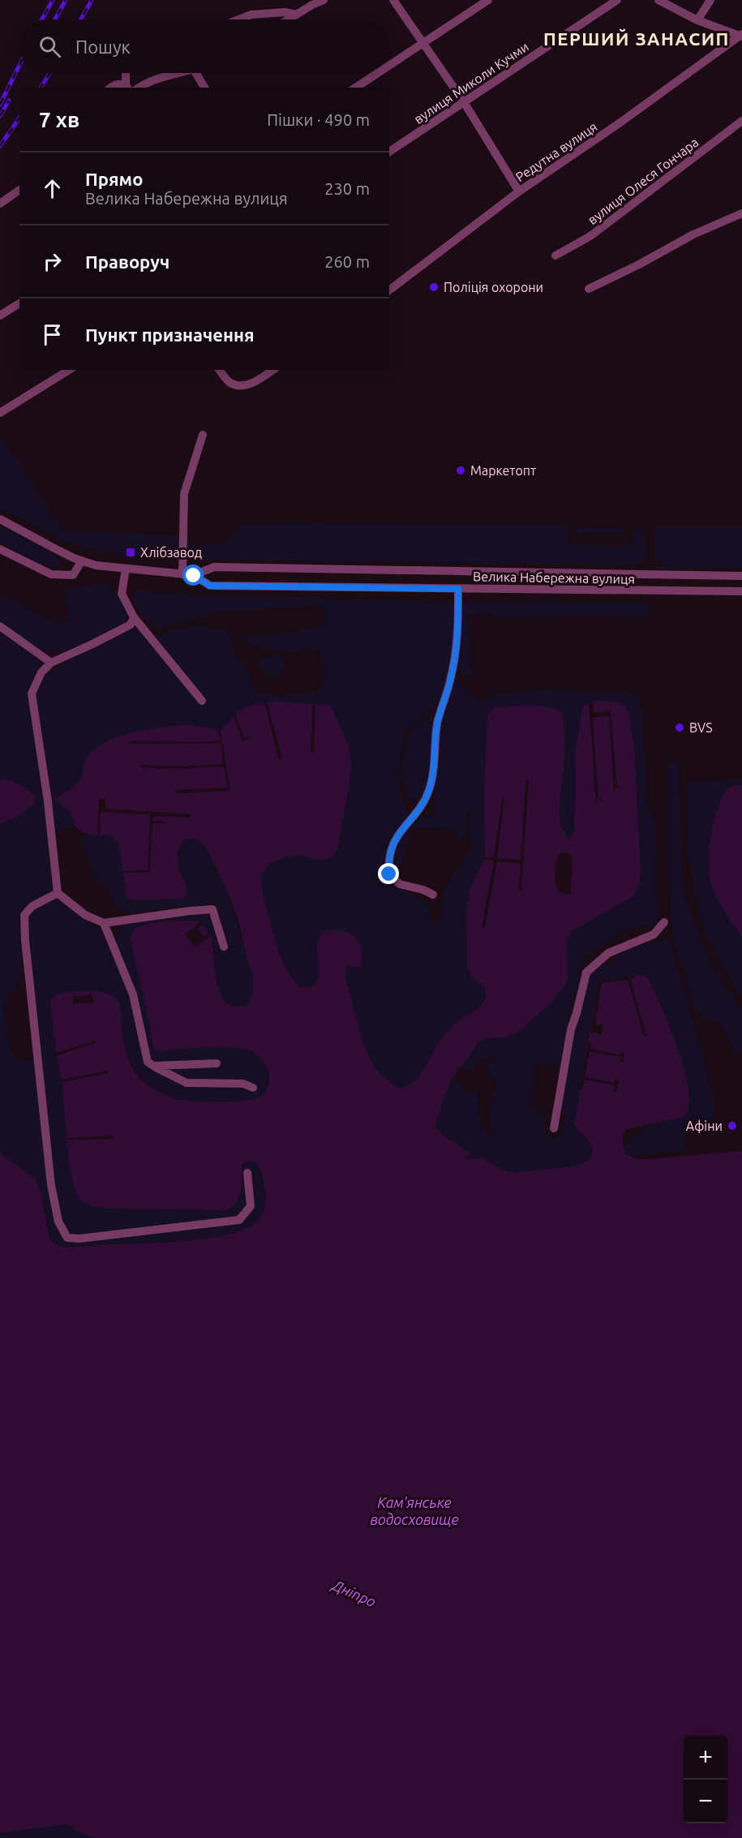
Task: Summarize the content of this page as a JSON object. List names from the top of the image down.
{
  "streets": {
    "street": [
      "вулиця Миколи Кучми",
      "Редутна вулиця",
      "вулиця Олеся Гончара",
      "Велика Набережна вулиця"
    ]
  },
  "districts": ["ПЕРШИЙ ЗАНАСИП"],
  "water": ["Кам'янське водосховище", "Дніпро"],
  "places": {
    "other": [
      "Поліція охорони",
      "Маркетопт",
      "BVS",
      "Афіни"
    ],
    "transit": ["Хлібзавод"]
  },
  "page": {
    "search": "Пошук",
    "heading": ["7 хв", "Пішки · 490 m"],
    "list": [
      ["Прямо", "Велика Набережна вулиця", "230 m"],
      ["Праворуч", "260 m"],
      "Пункт призначення"
    ],
    "map_buttons": ["+", "−"]
  }
}
